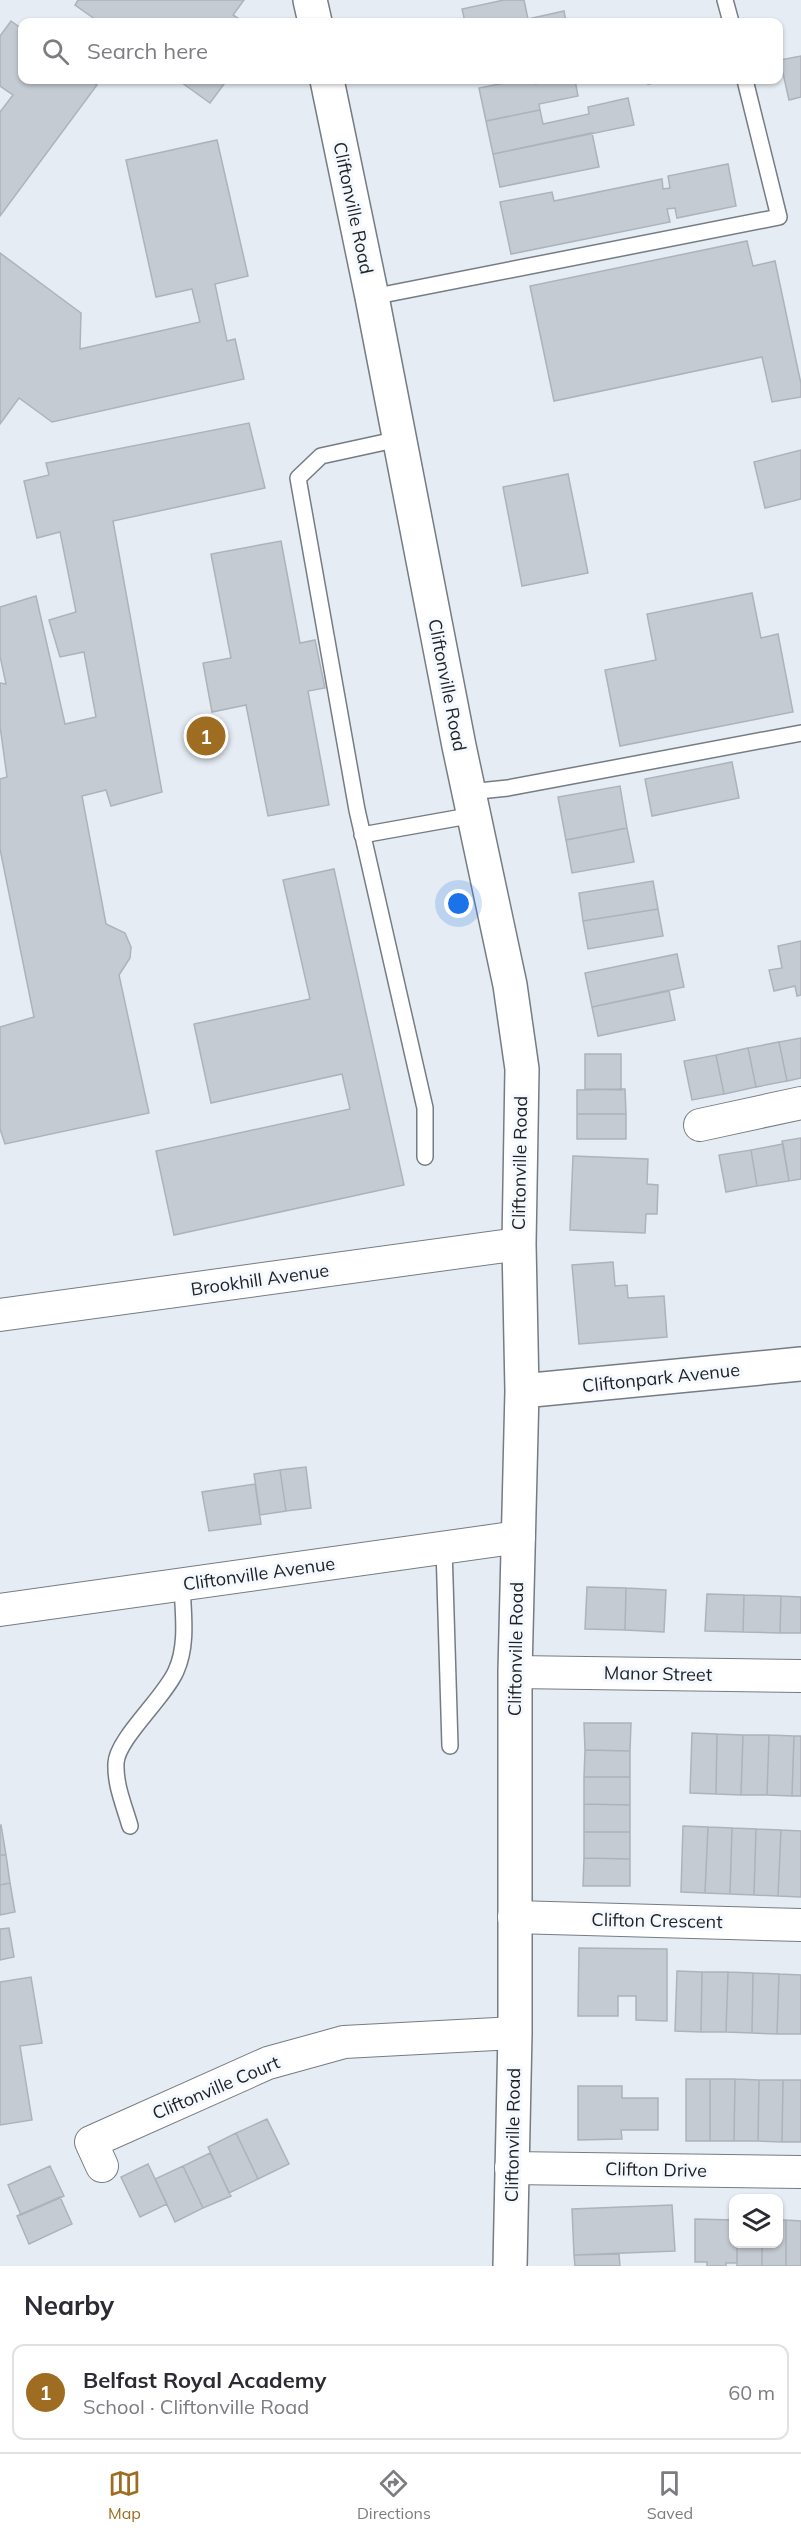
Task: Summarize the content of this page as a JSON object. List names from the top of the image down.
{
  "streets": {
    "street": [
      "Cliftonville Road",
      "Brookhill Avenue",
      "Cliftonpark Avenue",
      "Cliftonville Avenue",
      "Manor Street",
      "Clifton Crescent",
      "Cliftonville Court",
      "Clifton Drive"
    ]
  },
  "crossings": [
    ["Cliftonville Road", "Brookhill Avenue"],
    ["Cliftonville Road", "Cliftonpark Avenue"],
    ["Cliftonville Road", "Cliftonville Avenue"],
    ["Cliftonville Road", "Manor Street"],
    ["Cliftonville Road", "Clifton Crescent"],
    ["Cliftonville Road", "Cliftonville Court"],
    ["Cliftonville Road", "Clifton Drive"]
  ],
  "page": {
    "search": "Search here",
    "pins": "1",
    "heading": "Nearby",
    "list": [
      {
        "mark": "1",
        "name": "Belfast Royal Academy",
        "note": "School · Cliftonville Road",
        "value": "60 m"
      }
    ],
    "nav": ["Map", "Directions", "Saved"]
  }
}
